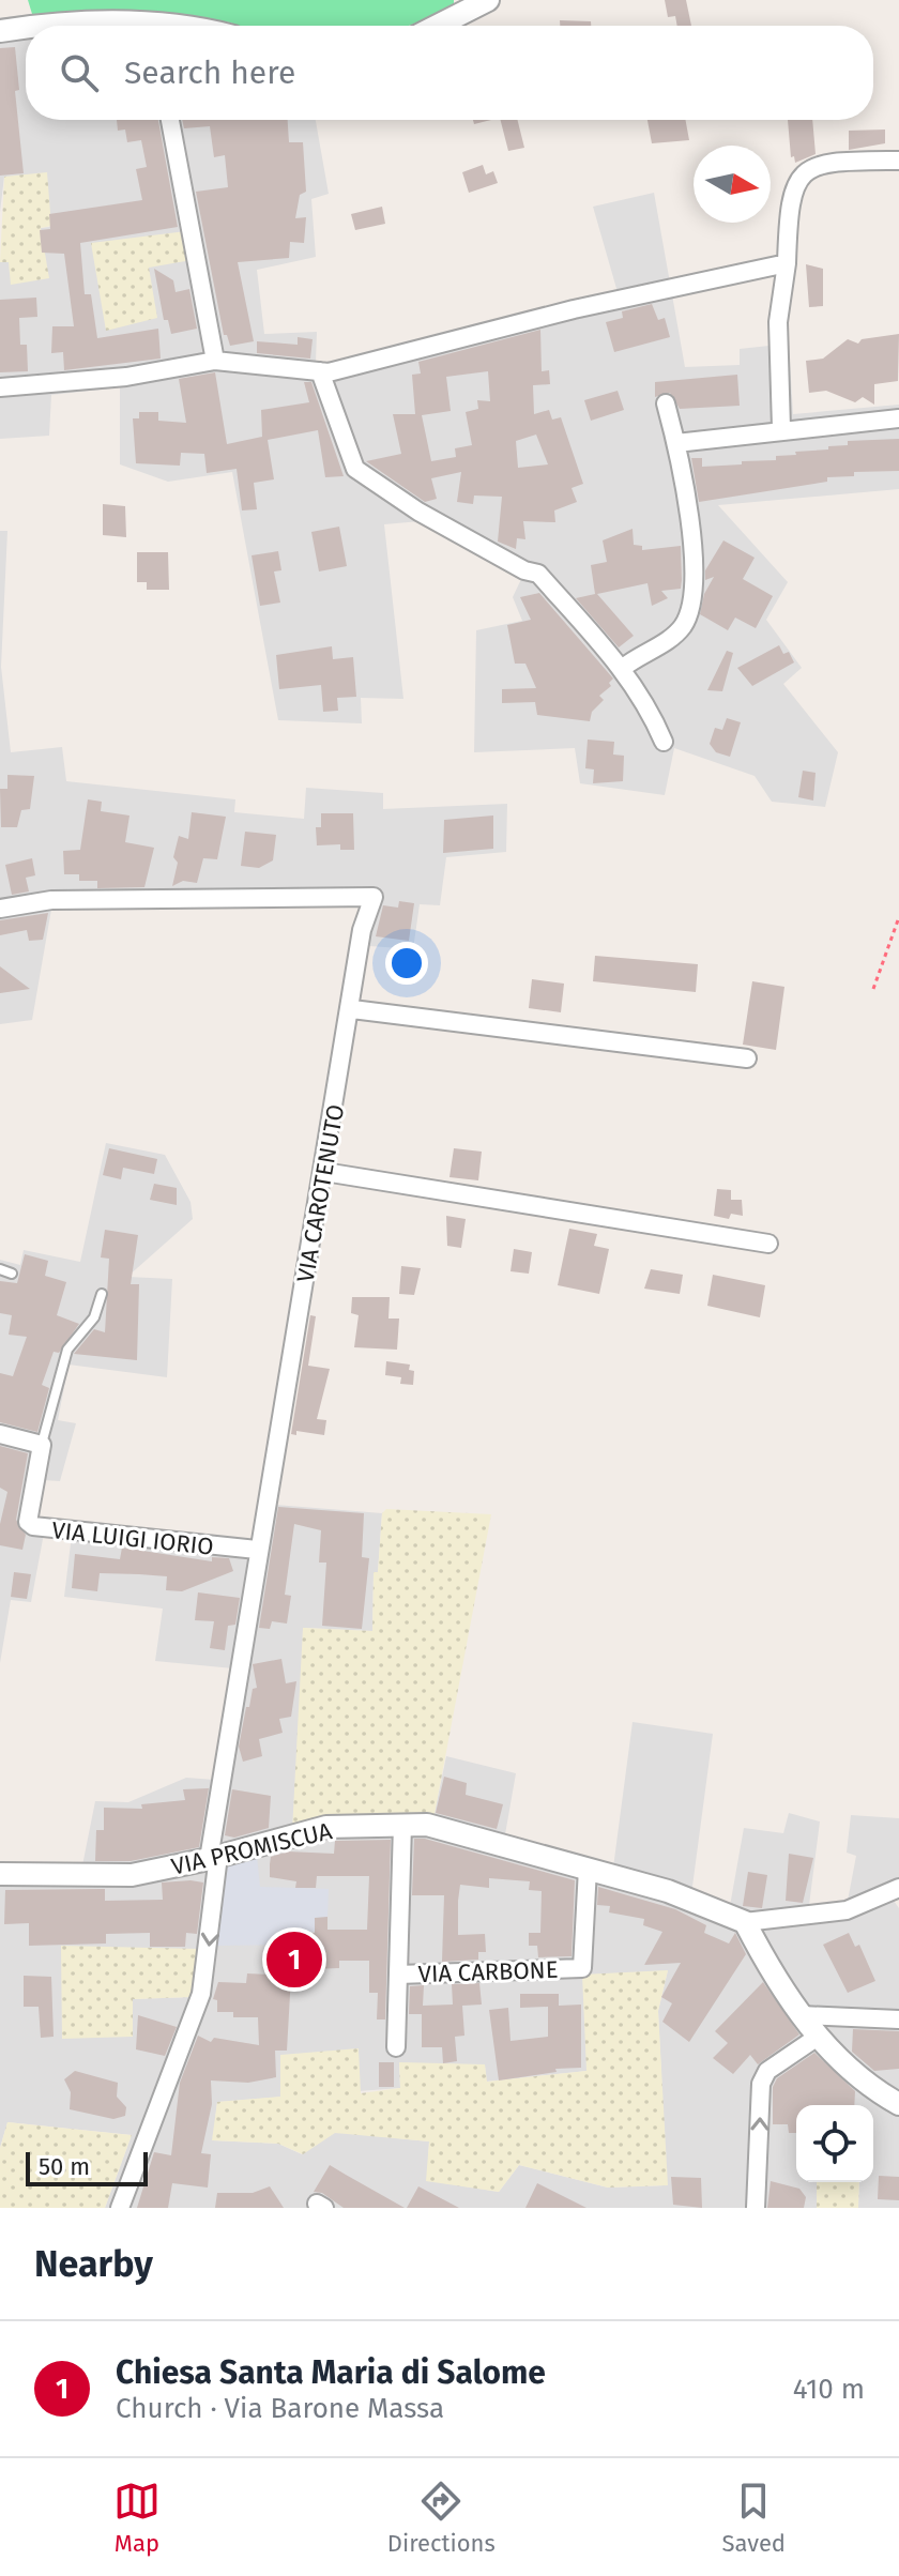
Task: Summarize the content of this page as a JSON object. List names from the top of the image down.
{
  "streets": {
    "street": [
      "VIA CAROTENUTO",
      "VIA LUIGI IORIO",
      "VIA PROMISCUA",
      "VIA CARBONE"
    ]
  },
  "crossings": [
    ["VIA CAROTENUTO", "VIA LUIGI IORIO"],
    ["VIA CAROTENUTO", "VIA PROMISCUA"],
    ["VIA PROMISCUA", "VIA CARBONE"]
  ],
  "scale_bar": "50 m",
  "north": "right",
  "page": {
    "search": "Search here",
    "pins": "1",
    "scale": "50 m",
    "heading": "Nearby",
    "list": [
      {
        "mark": "1",
        "name": "Chiesa Santa Maria di Salome",
        "note": "Church · Via Barone Massa",
        "value": "410 m"
      }
    ],
    "nav": ["Map", "Directions", "Saved"]
  }
}
